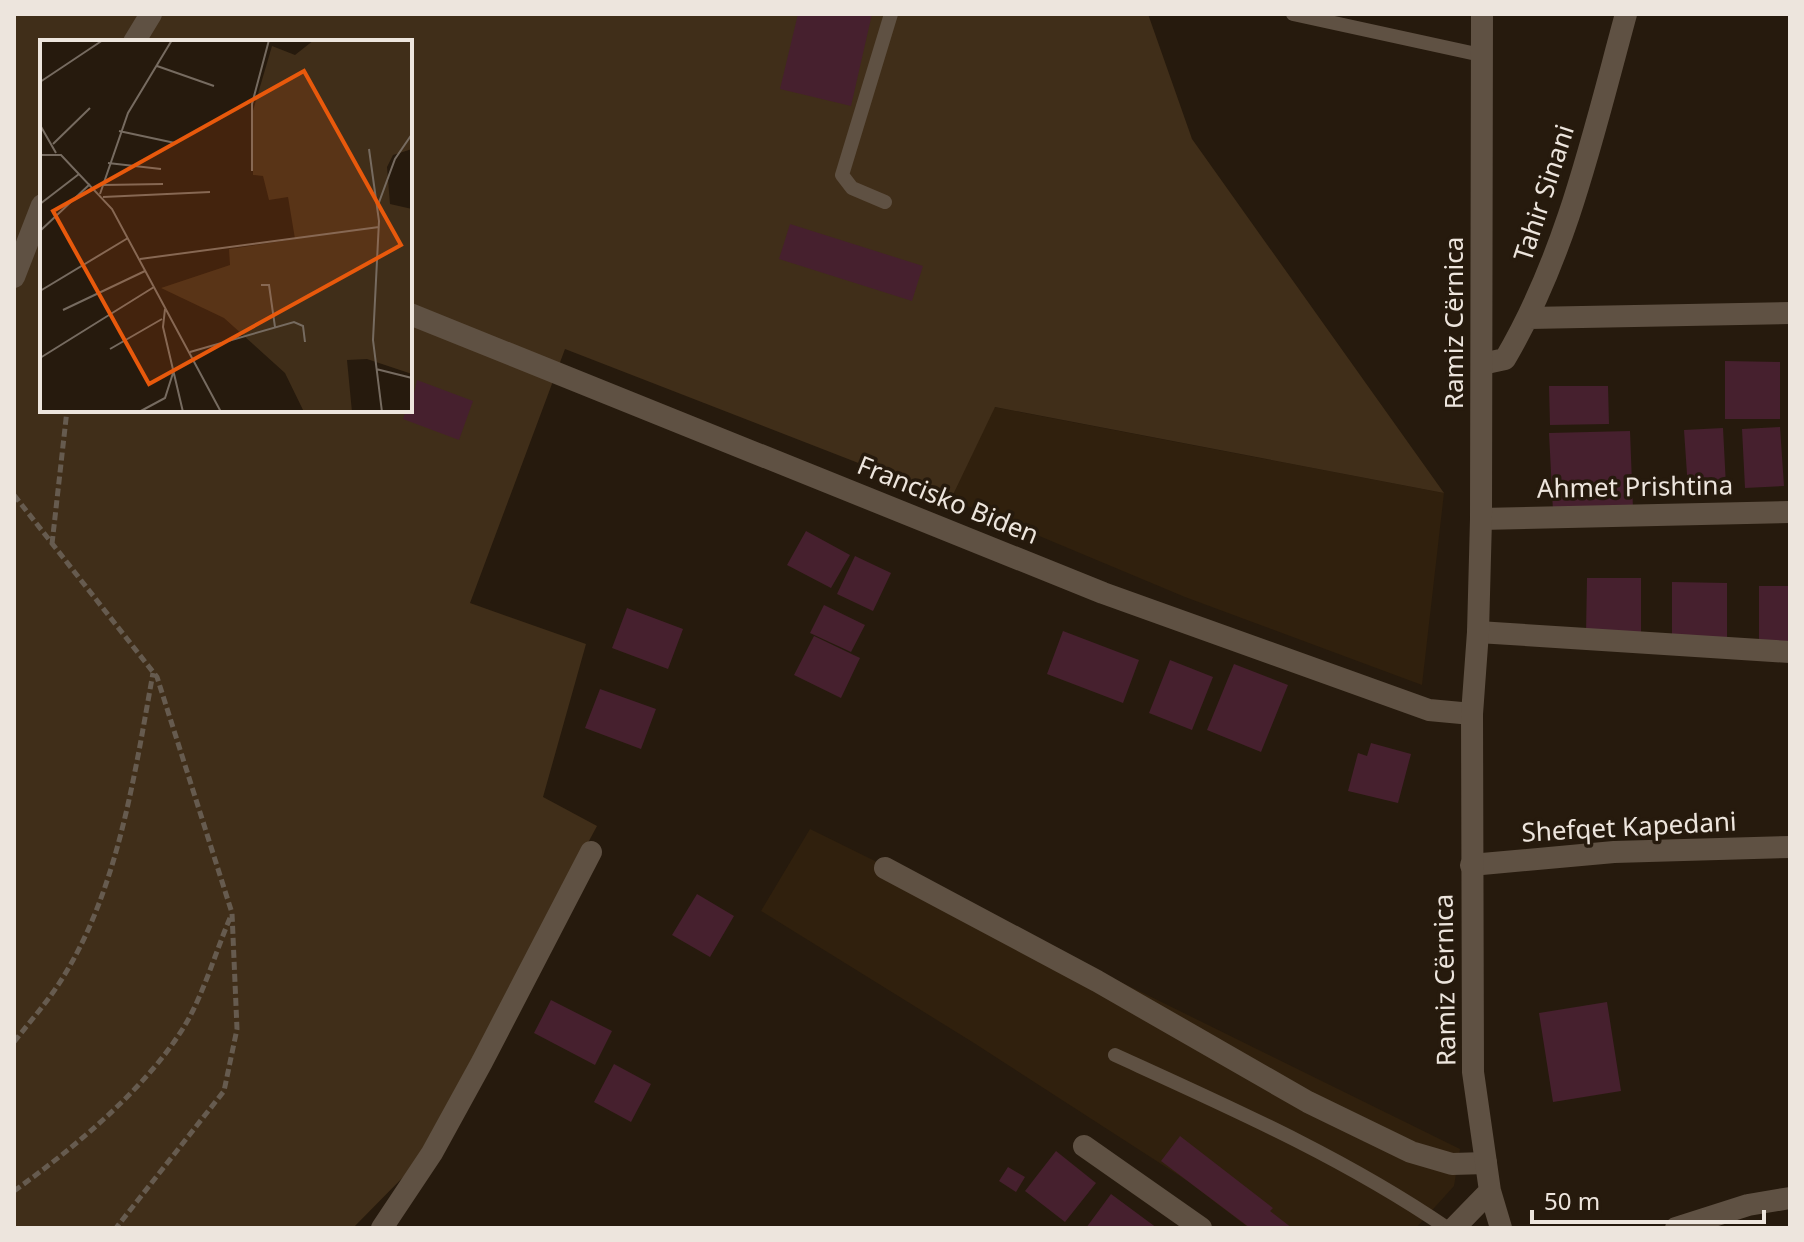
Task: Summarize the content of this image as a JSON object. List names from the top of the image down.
{
  "streets": {
    "street": [
      "Tahir Sinani",
      "Ramiz Cërnica",
      "Ahmet Prishtina",
      "Francisko Biden",
      "Shefqet Kapedani"
    ]
  },
  "crossings": [
    ["Tahir Sinani", "Ramiz Cërnica"],
    ["Ramiz Cërnica", "Ahmet Prishtina"],
    ["Ramiz Cërnica", "Francisko Biden"],
    ["Ramiz Cërnica", "Shefqet Kapedani"]
  ],
  "scale_bar": "50 m"
}
